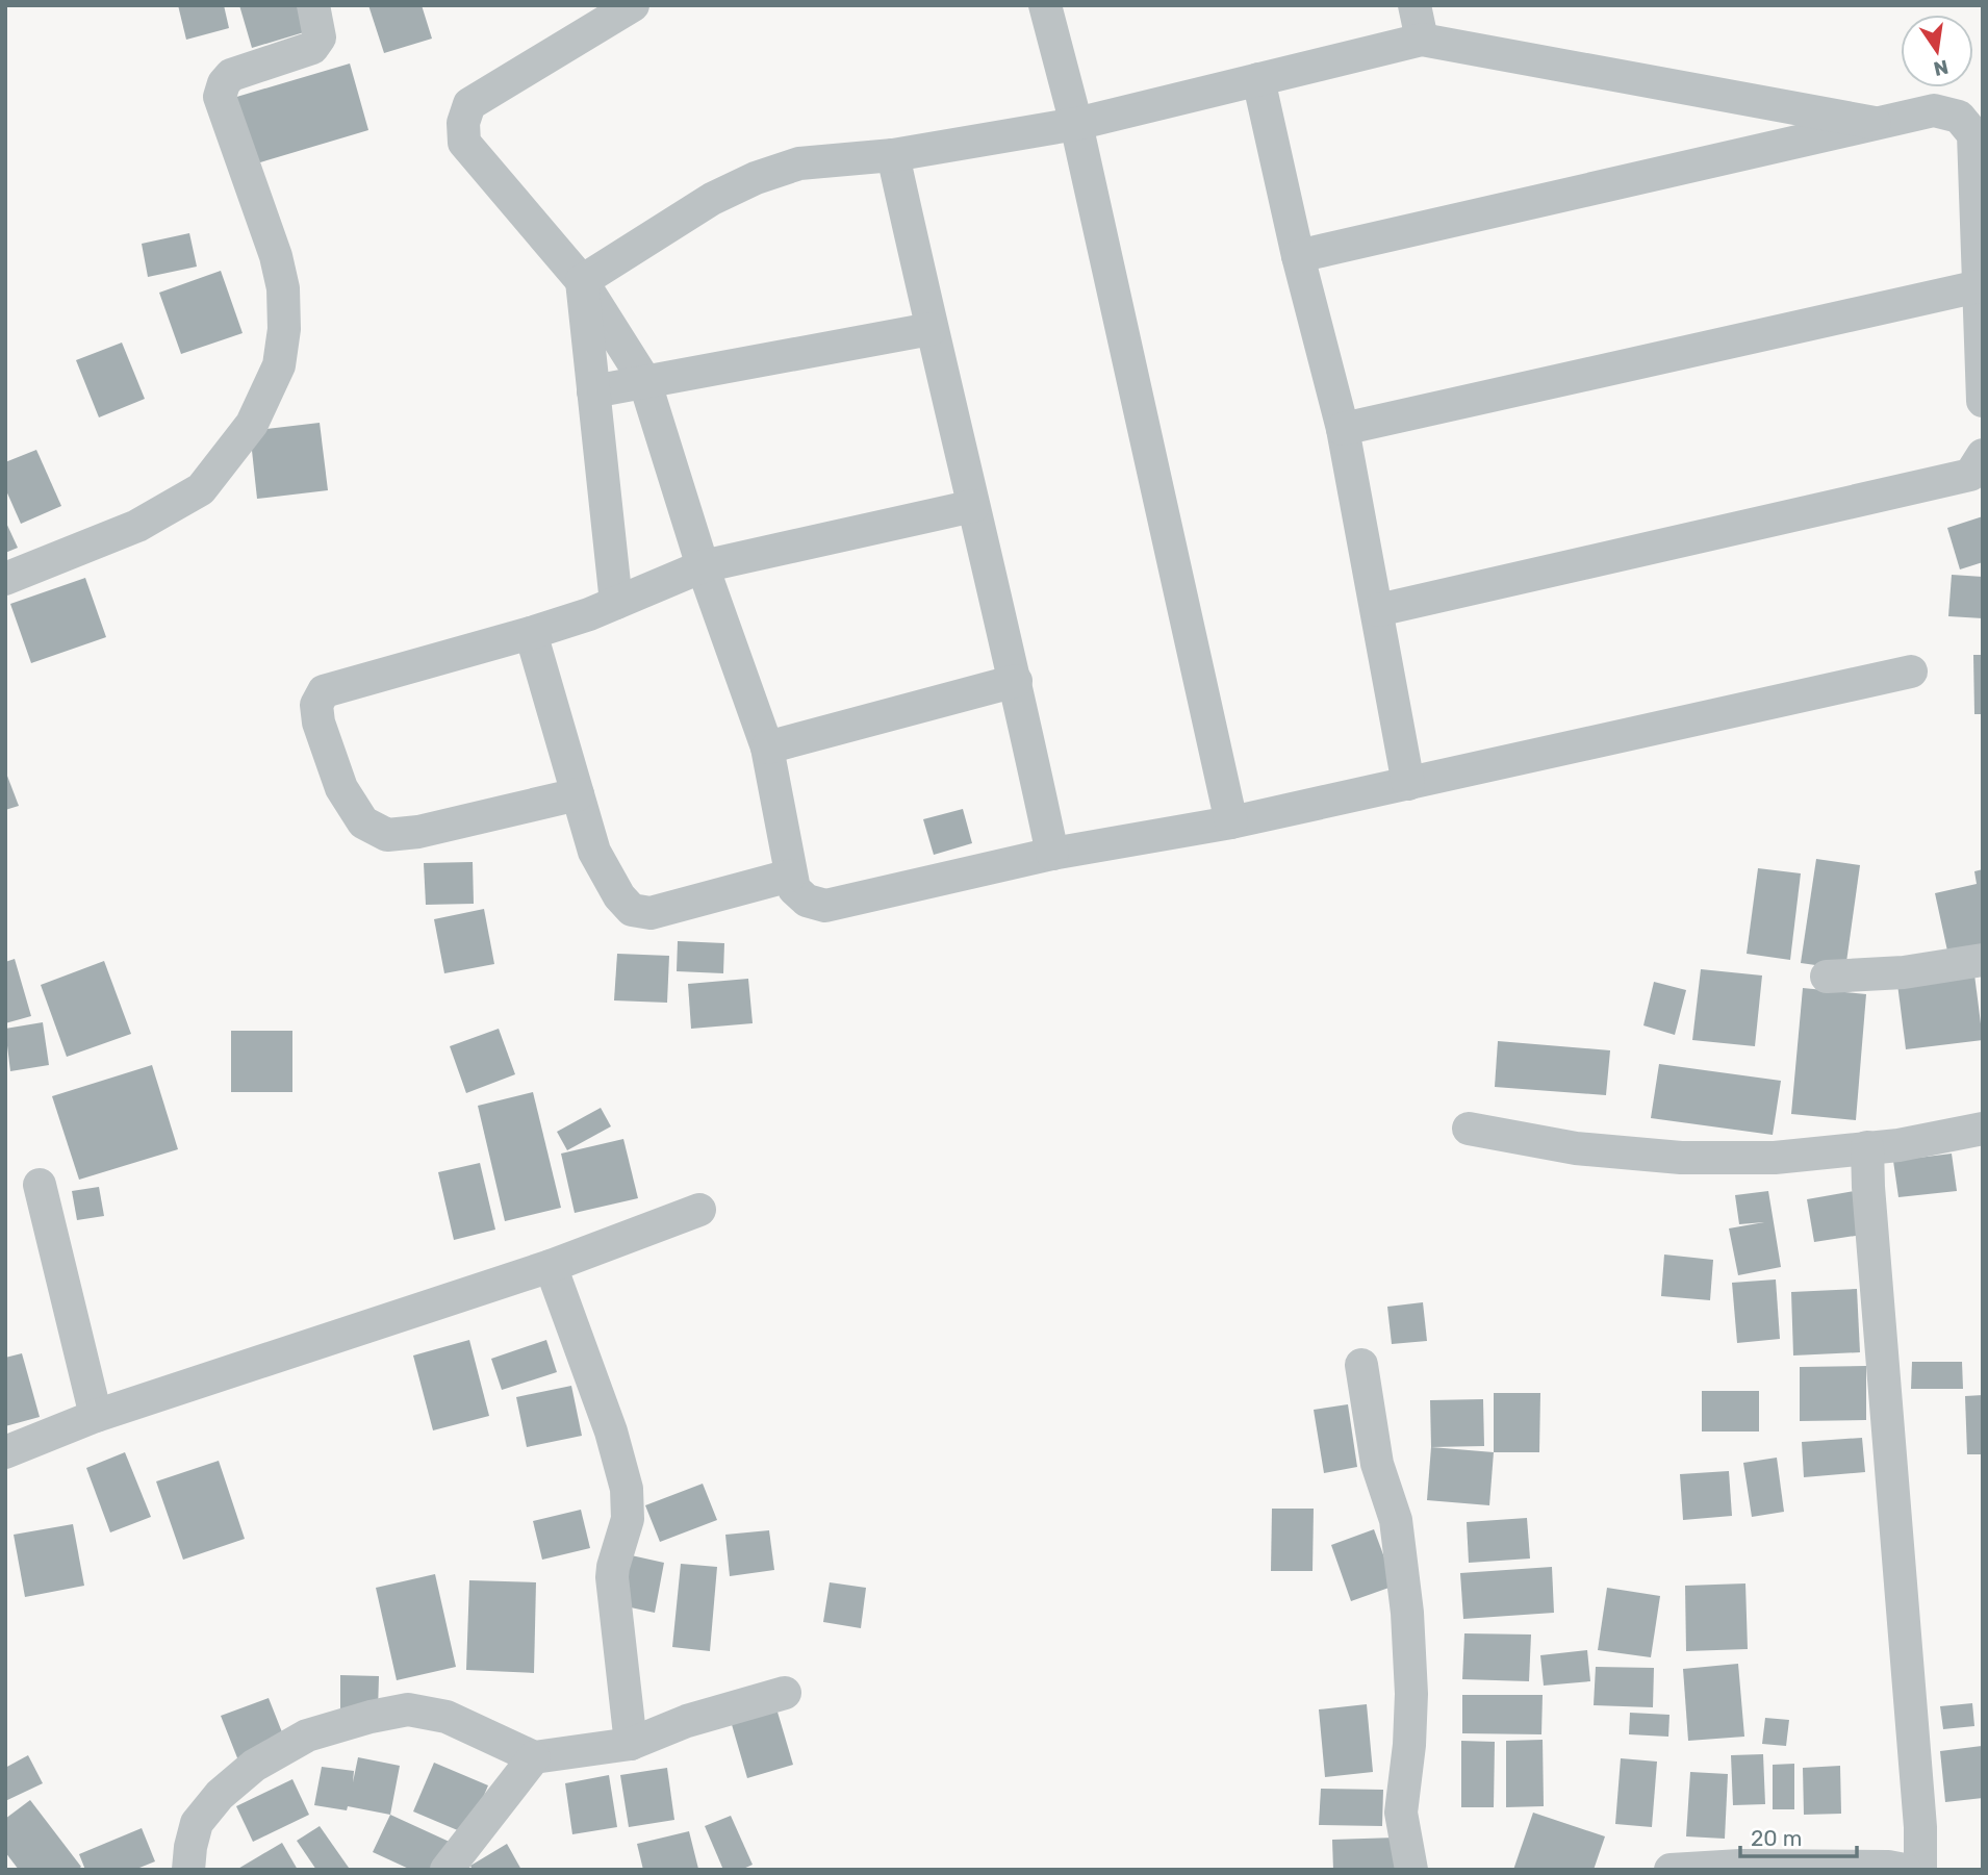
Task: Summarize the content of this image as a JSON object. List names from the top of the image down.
{
  "scale_bar": "20 m",
  "north": "bottom"
}
